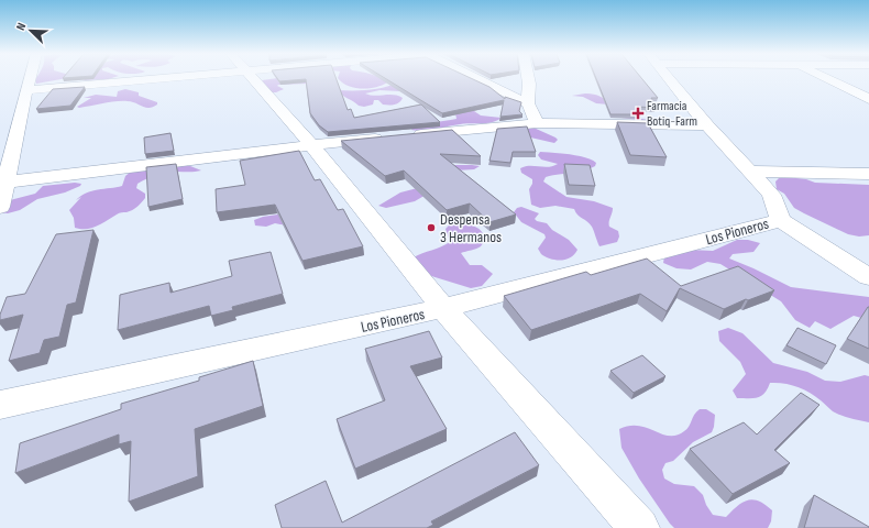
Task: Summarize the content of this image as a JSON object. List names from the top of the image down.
{
  "streets": {
    "street": ["Los Pioneros"]
  },
  "places": {
    "health": ["Farmacia Botiq-Farm"],
    "other": ["Despensa 3 Hermanos"]
  },
  "north": "top left"
}
